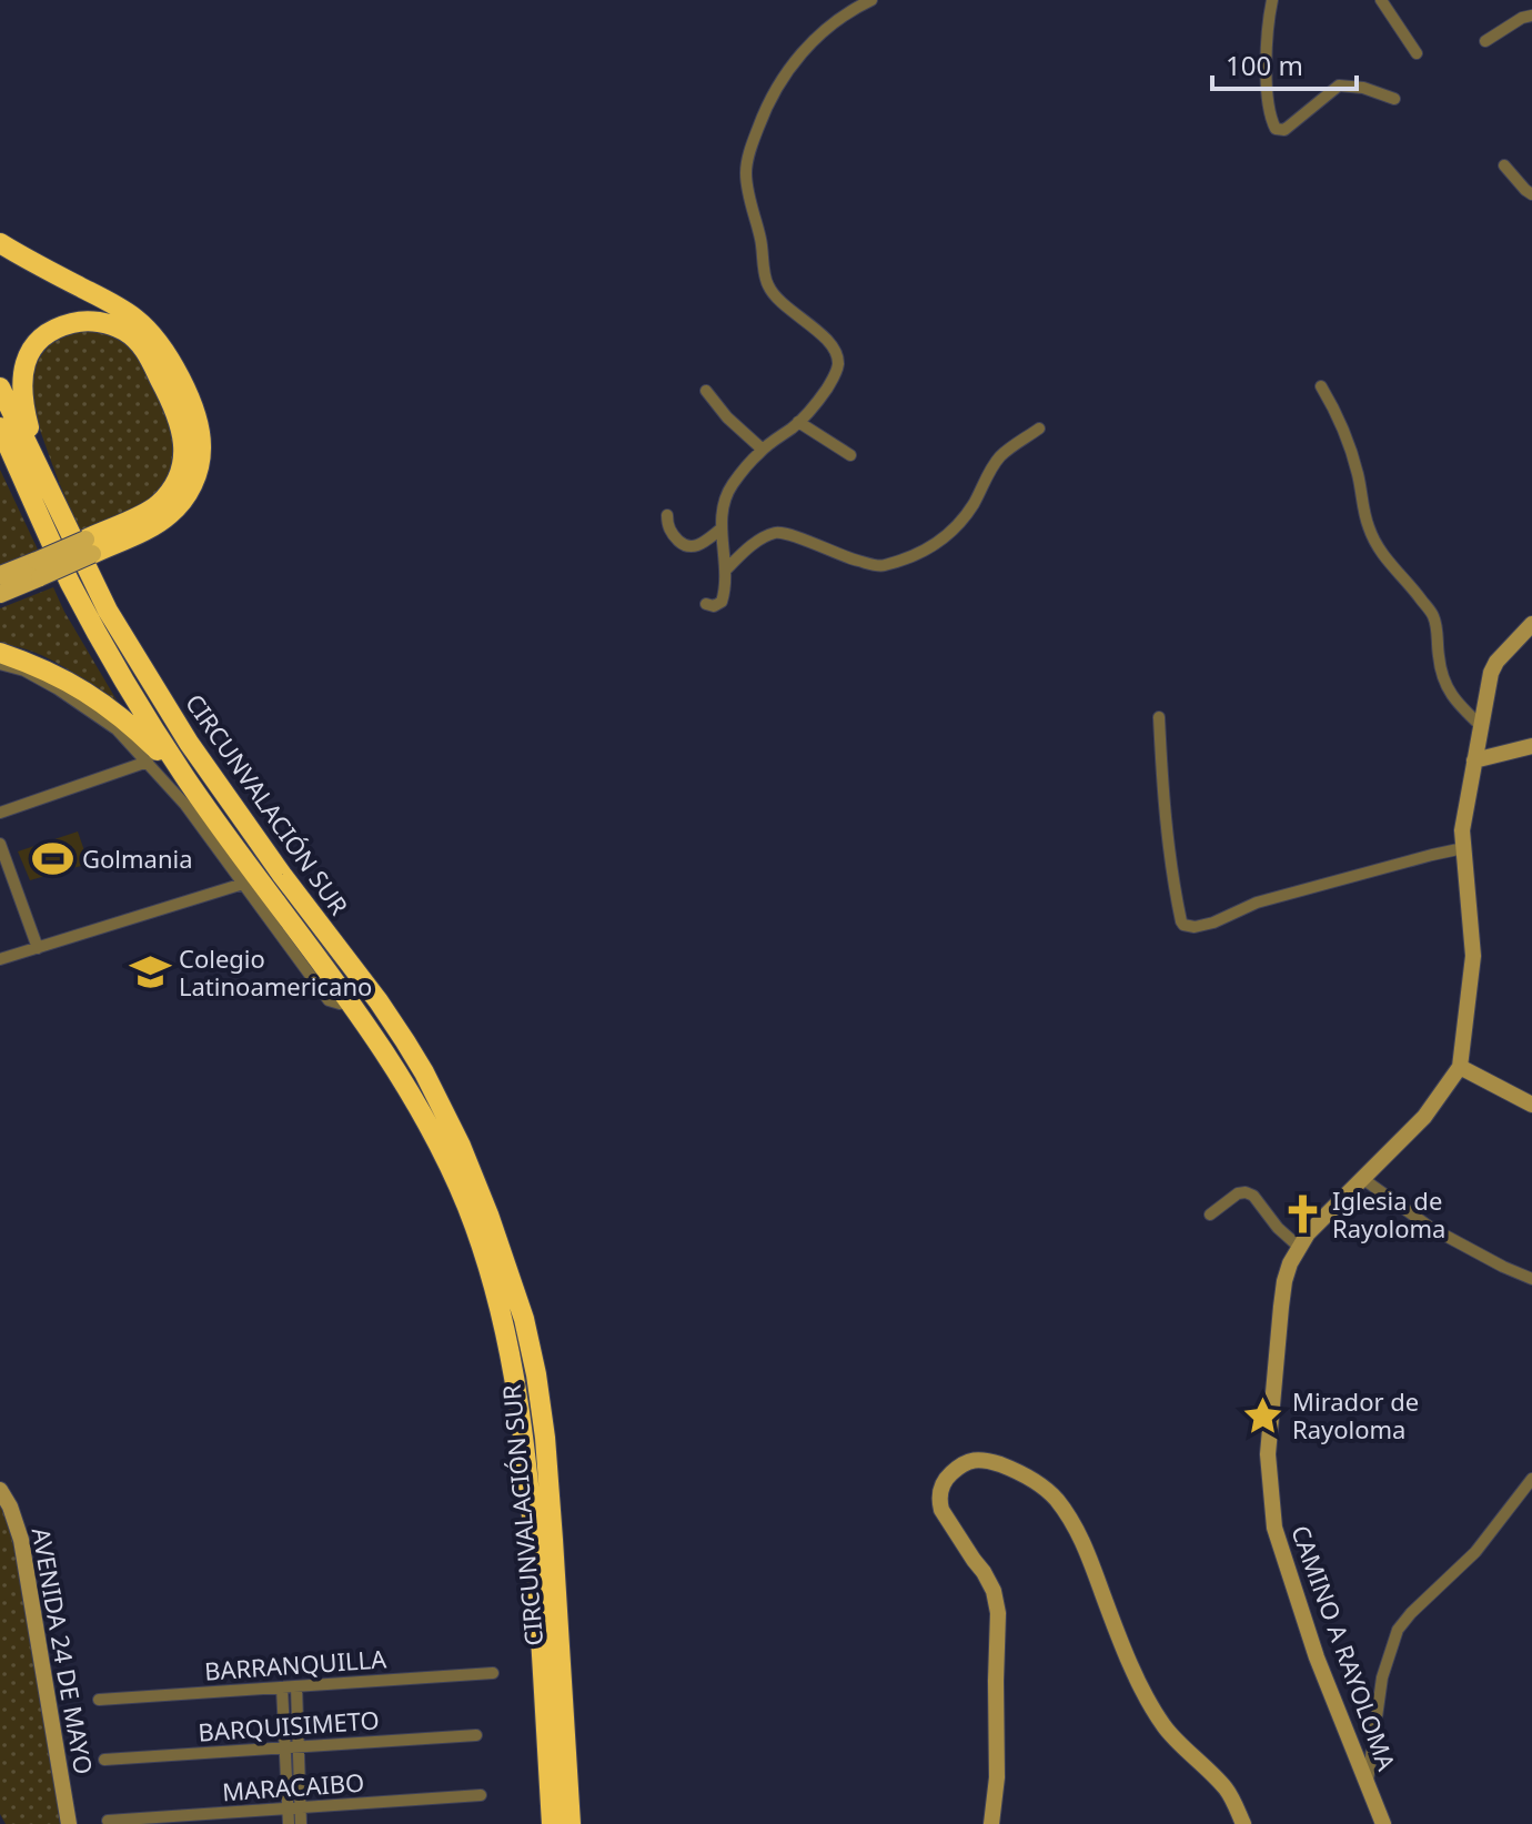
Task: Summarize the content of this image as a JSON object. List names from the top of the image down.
{
  "streets": {
    "highway": ["CIRCUNVALACIÓN SUR"],
    "street": [
      "CAMINO A RAYOLOMA",
      "AVENIDA 24 DE MAYO",
      "BARRANQUILLA",
      "BARQUISIMETO",
      "MARACAIBO"
    ]
  },
  "places": {
    "sports": ["Golmania"],
    "school or university": ["Colegio Latinoamericano"],
    "church": ["Iglesia de Rayoloma"],
    "place": ["Mirador de Rayoloma"]
  },
  "scale_bar": "100 m"
}
